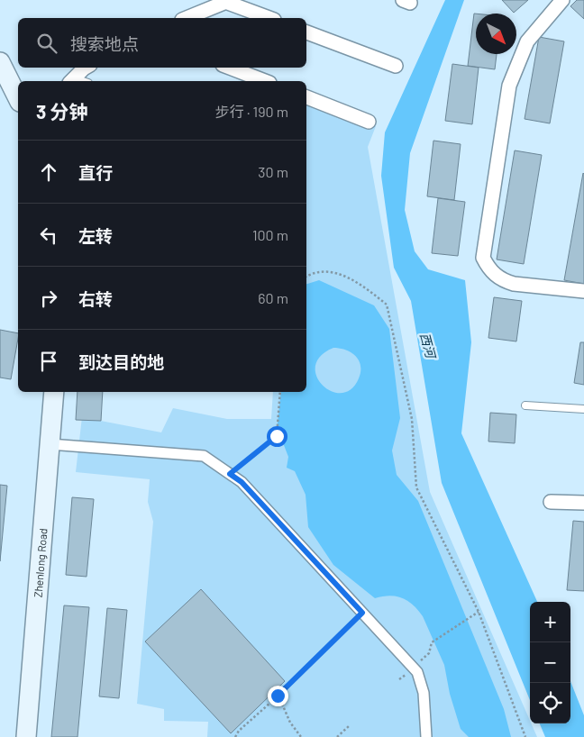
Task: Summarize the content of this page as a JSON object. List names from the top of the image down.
{
  "streets": {
    "main road": ["Zhenlong Road"]
  },
  "water": ["西河"],
  "north": "bottom right",
  "page": {
    "search": "搜索地点",
    "heading": ["3 分钟", "步行 · 190 m"],
    "list": [
      ["直行", "30 m"],
      ["左转", "100 m"],
      ["右转", "60 m"],
      "到达目的地"
    ],
    "map_buttons": ["+", "−"]
  }
}
